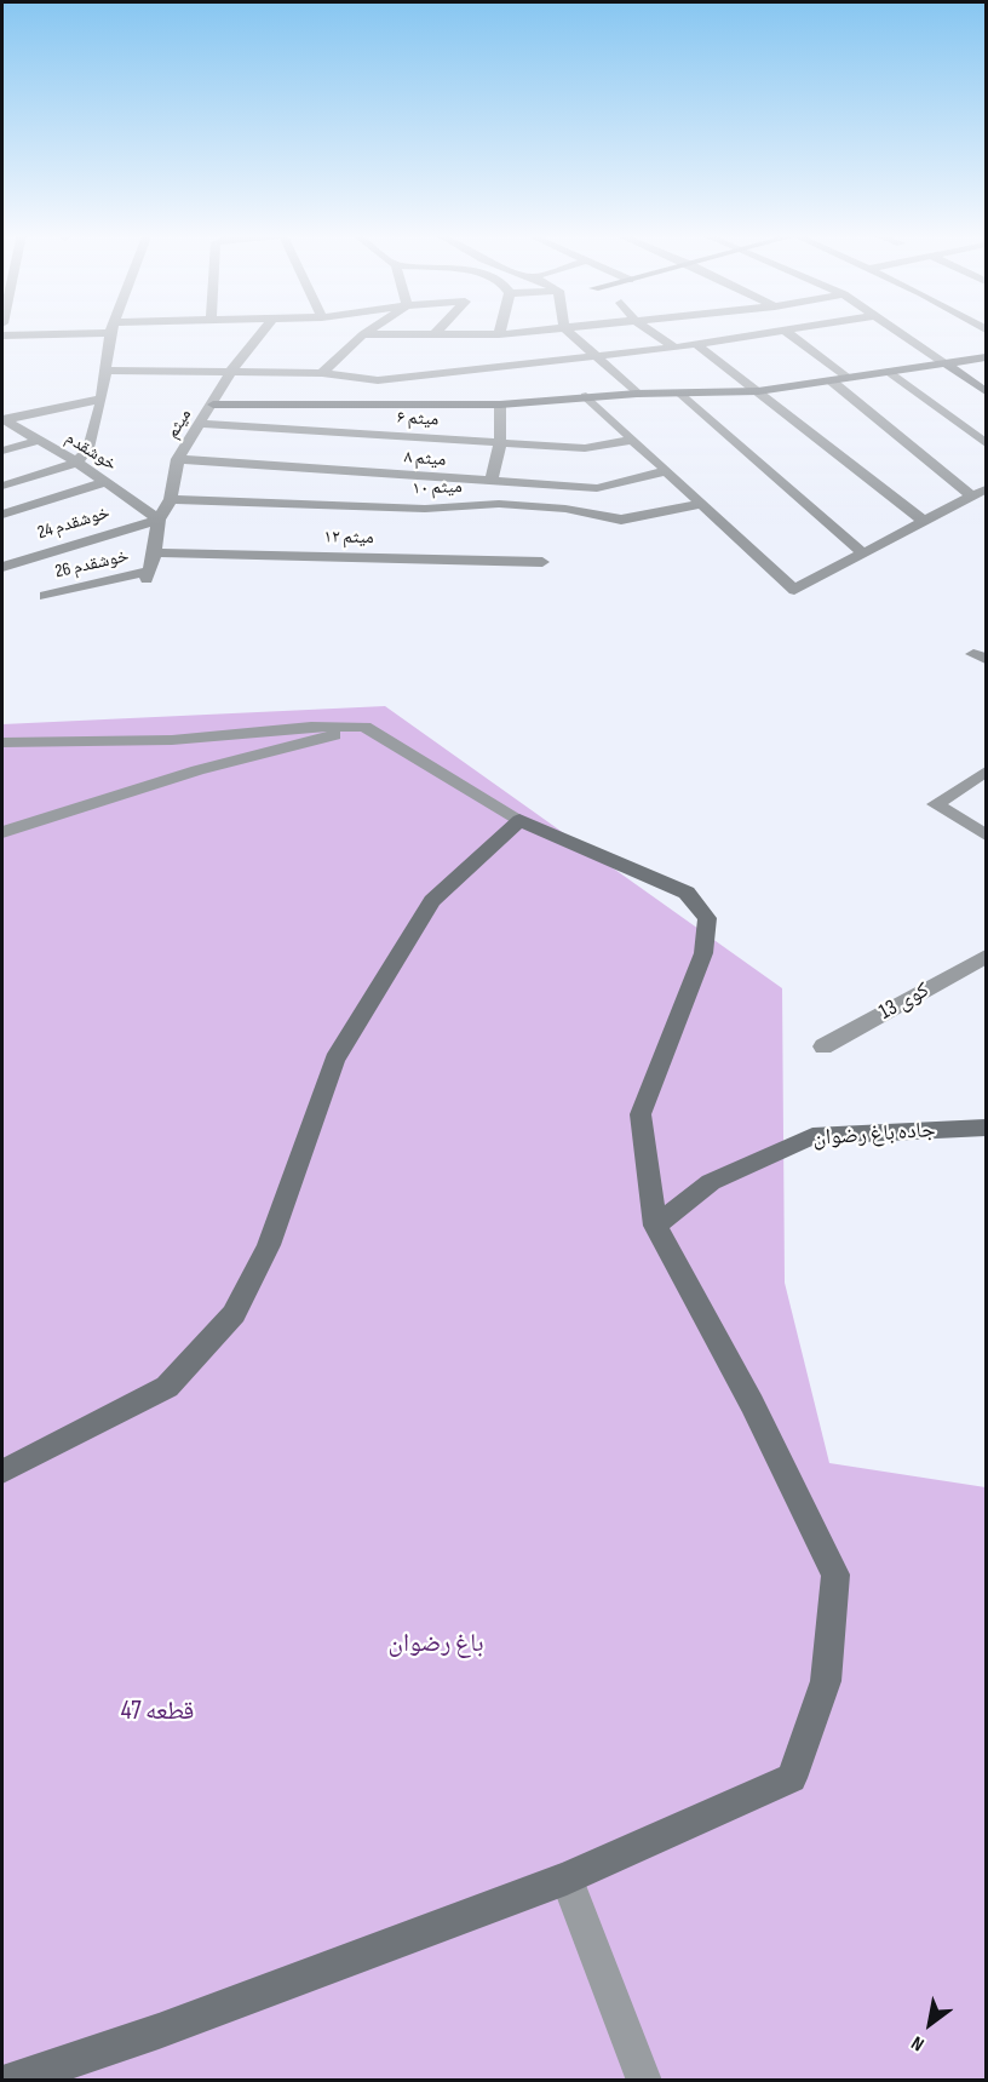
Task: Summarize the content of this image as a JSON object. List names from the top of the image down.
{
  "streets": {
    "street": [
      "۶ میثم",
      "میثم",
      "خوشقدم",
      "۸ میثم",
      "۱۰ میثم",
      "خوشقدم 24",
      "۱۲ میثم",
      "خوشقدم 26",
      "کوی 13",
      "جاده باغ رضوان"
    ]
  },
  "crossings": [
    ["۶ میثم", "میثم"],
    ["میثم", "خوشقدم"],
    ["میثم", "۸ میثم"],
    ["میثم", "۱۰ میثم"],
    ["میثم", "خوشقدم 24"],
    ["خوشقدم", "خوشقدم 24"],
    ["۱۲ میثم", "خوشقدم 26"]
  ],
  "parks": ["باغ رضوان", "قطعه 47"],
  "north": "bottom left"
}
